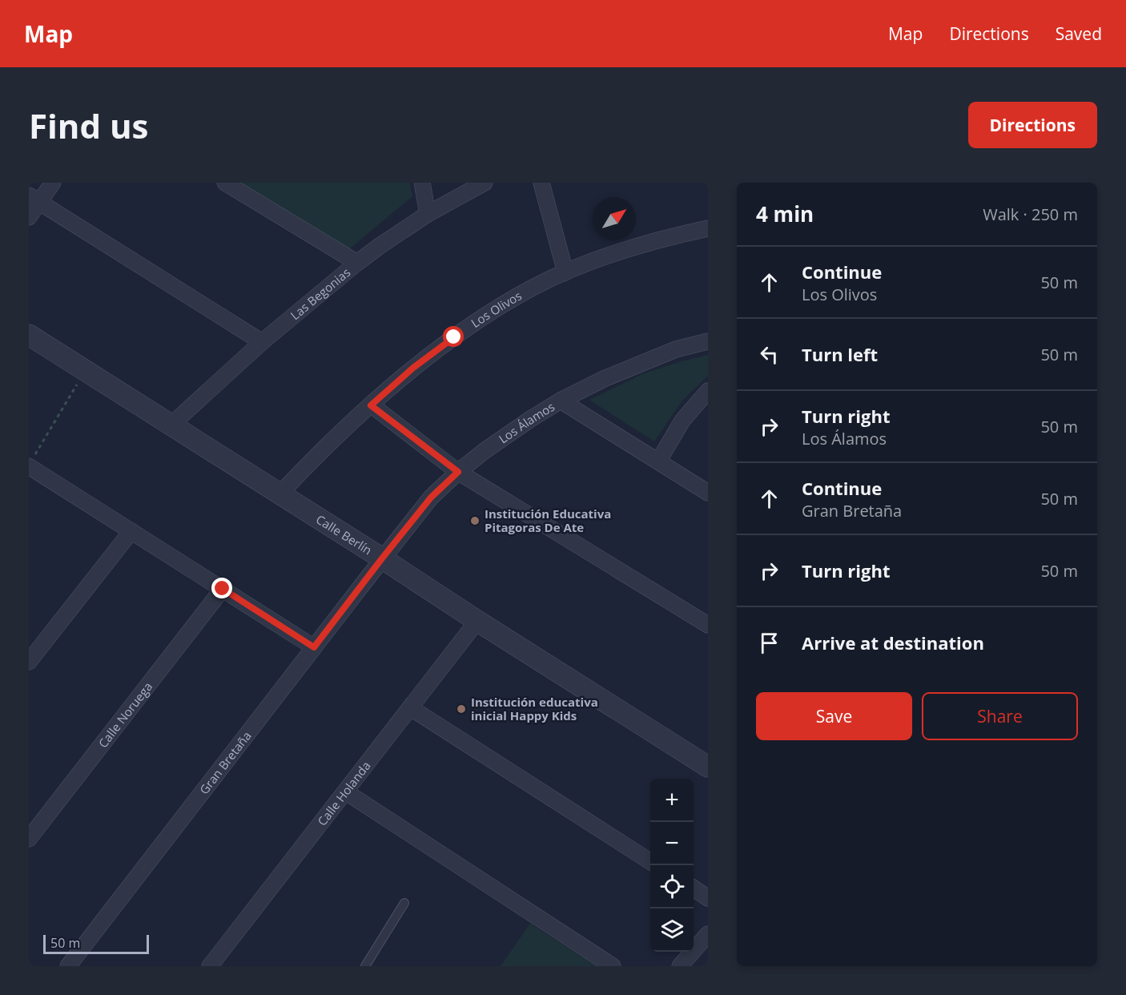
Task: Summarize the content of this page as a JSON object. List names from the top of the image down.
{
  "streets": {
    "street": [
      "Las Begonias",
      "Los Olivos",
      "Los Álamos",
      "Calle Berlín",
      "Calle Noruega",
      "Gran Bretaña",
      "Calle Holanda"
    ]
  },
  "crossings": [
    ["Las Begonias", "Calle Berlín"],
    ["Los Olivos", "Calle Berlín"],
    ["Los Álamos", "Calle Berlín"],
    ["Los Álamos", "Gran Bretaña"],
    ["Calle Berlín", "Gran Bretaña"],
    ["Calle Berlín", "Calle Holanda"]
  ],
  "places": ["Institución Educativa Pitagoras De Ate", "Institución educativa inicial Happy Kids"],
  "scale_bar": "50 m",
  "north": "top right",
  "page": {
    "header": "Map",
    "nav": ["Map", "Directions", "Saved"],
    "buttons": [
      "Directions",
      ["Save", "Share"]
    ],
    "title": "Find us",
    "heading": ["4 min", "Walk · 250 m"],
    "list": [
      ["Continue", "Los Olivos", "50 m"],
      ["Turn left", "50 m"],
      ["Turn right", "Los Álamos", "50 m"],
      ["Continue", "Gran Bretaña", "50 m"],
      ["Turn right", "50 m"],
      "Arrive at destination"
    ],
    "map_buttons": ["+", "−"],
    "scale": "50 m"
  }
}
